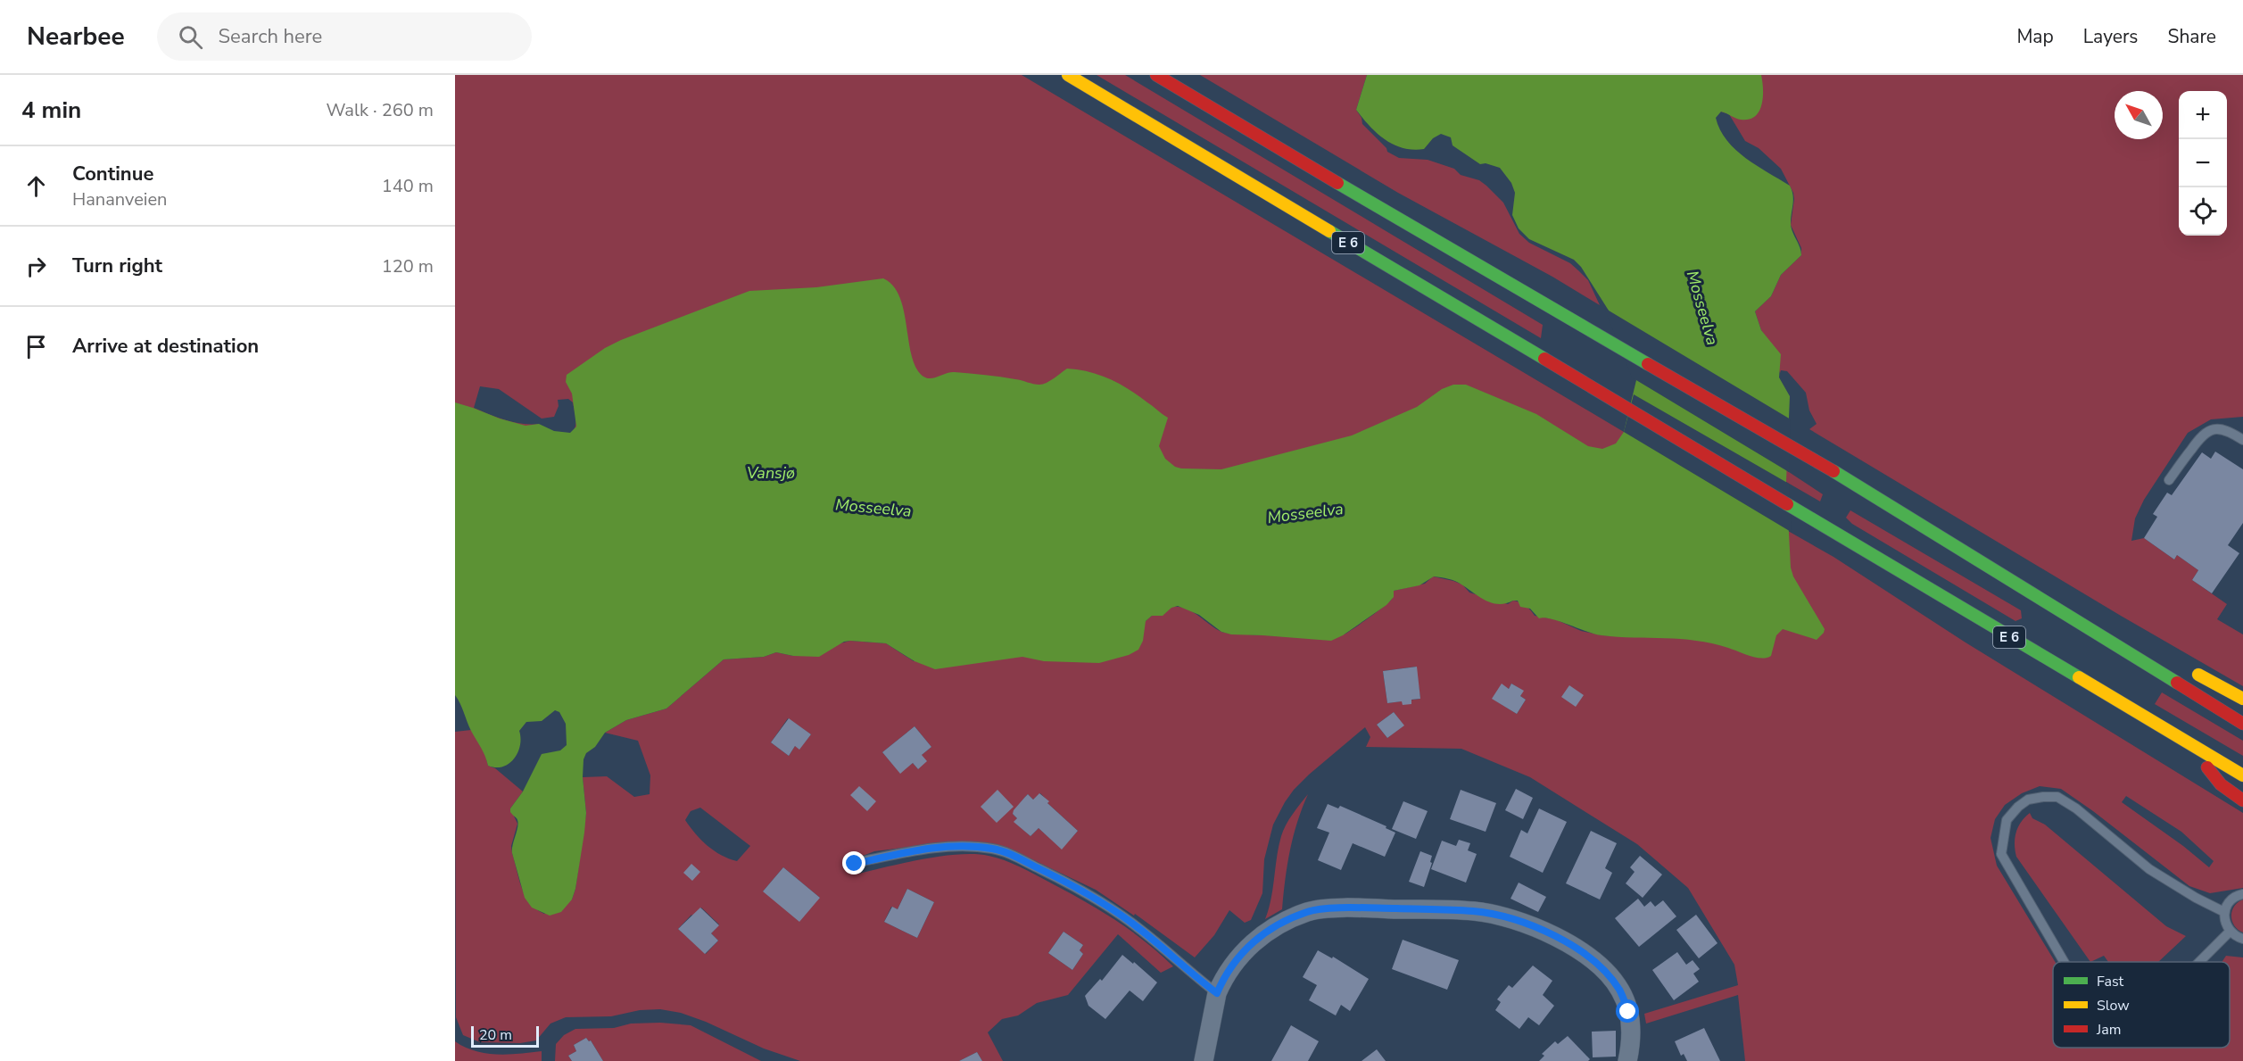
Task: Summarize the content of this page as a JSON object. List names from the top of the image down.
{
  "streets": {
    "highway": ["E 6"]
  },
  "water": ["Mosseelva", "Vansjø"],
  "legend": ["Fast", "Slow", "Jam"],
  "scale_bar": "20 m",
  "north": "top left",
  "page": {
    "header": "Nearbee",
    "search": "Search here",
    "nav": ["Map", "Layers", "Share"],
    "heading": ["4 min", "Walk · 260 m"],
    "map_buttons": ["+", "−"],
    "list": [
      ["Continue", "Hananveien", "140 m"],
      ["Turn right", "120 m"],
      "Arrive at destination"
    ],
    "scale": "20 m"
  }
}
